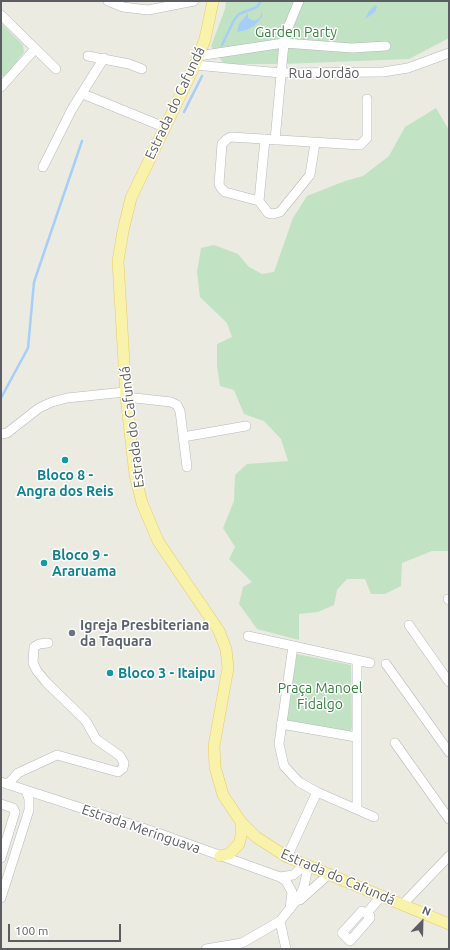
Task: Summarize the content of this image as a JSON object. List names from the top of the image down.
{
  "streets": {
    "main road": ["Estrada do Cafundá"],
    "street": ["Rua Jordão", "Estrada Meringuava"]
  },
  "crossings": [
    ["Rua Jordão", "Estrada do Cafundá"]
  ],
  "parks": ["Garden Party", "Praça Manoel Fidalgo"],
  "places": [
    "Bloco 8 - Angra dos Reis",
    "Bloco 9 - Araruama",
    "Igreja Presbiteriana da Taquara",
    "Bloco 3 - Itaipu"
  ],
  "scale_bar": "100 m",
  "north": "top right"
}
